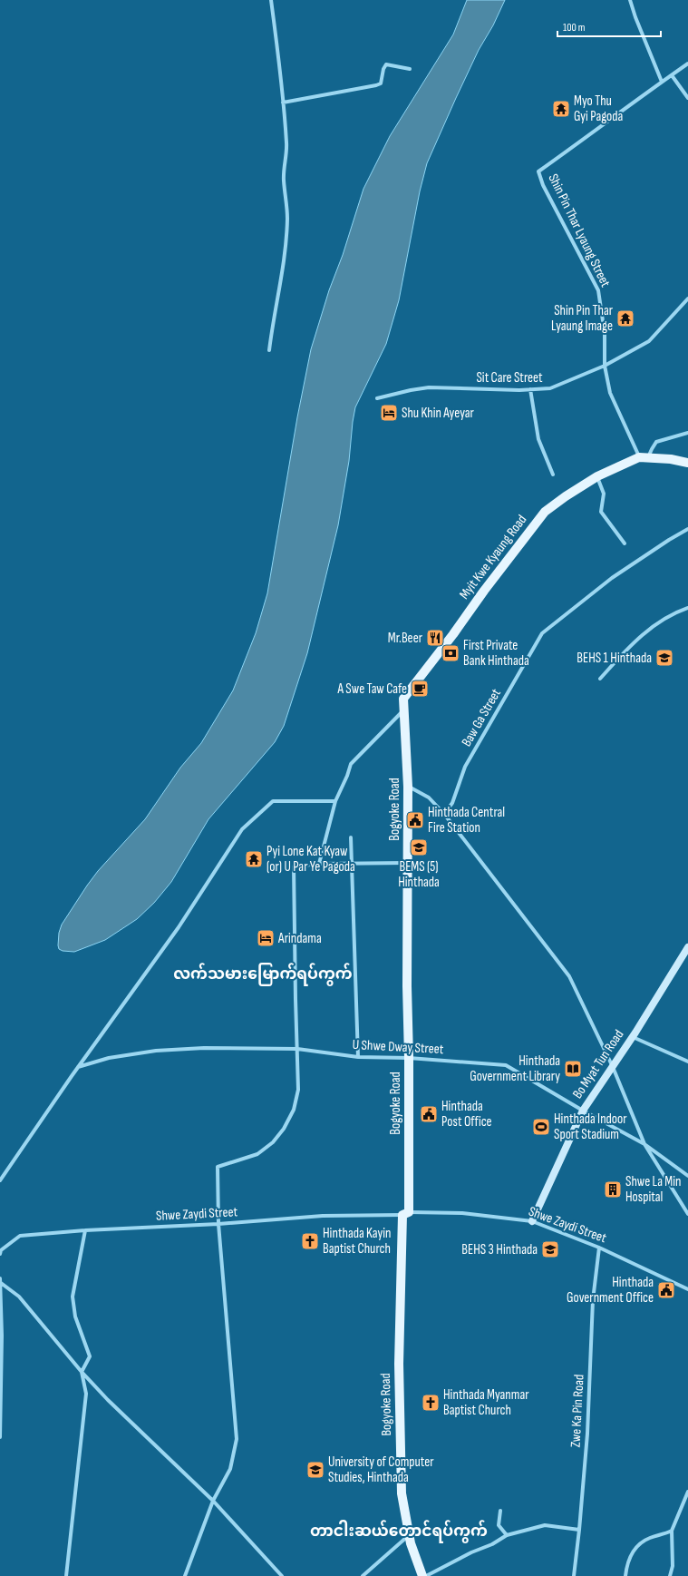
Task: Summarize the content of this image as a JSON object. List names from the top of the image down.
{
  "streets": {
    "main road": ["Myit Kwe Kyaung Road", "Bogyoke Road"],
    "street": [
      "Shin Pin Thar Lyaung Street",
      "Sit Care Street",
      "Baw Ga Street",
      "U Shwe Dway Street",
      "Bo Myat Tun Road",
      "Shwe Zaydi Street",
      "Zwe Ka Pin Road"
    ]
  },
  "crossings": [
    ["Shin Pin Thar Lyaung Street", "Sit Care Street"],
    ["Myit Kwe Kyaung Road", "Bogyoke Road"],
    ["Bogyoke Road", "U Shwe Dway Street"],
    ["Bogyoke Road", "Shwe Zaydi Street"],
    ["U Shwe Dway Street", "Bo Myat Tun Road"],
    ["Bo Myat Tun Road", "Shwe Zaydi Street"],
    ["Shwe Zaydi Street", "Zwe Ka Pin Road"]
  ],
  "districts": ["လက်သမားမြောက်ရပ်ကွက်", "တာငါးဆယ်တောင်ရပ်ကွက်"],
  "places": {
    "temple": ["Myo Thu Gyi Pagoda", "Shin Pin Thar Lyaung Image", "Pyi Lone Kat Kyaw (or) U Par Ye Pagoda"],
    "hotel": ["Shu Khin Ayeyar", "Arindama"],
    "restaurant": ["Mr.Beer"],
    "bank": ["First Private Bank Hinthada"],
    "school or university": [
      "BEHS 1 Hinthada",
      "BEMS (5) Hinthada",
      "BEHS 3 Hinthada",
      "University of Computer Studies, Hinthada"
    ],
    "cafe": ["A Swe Taw Cafe"],
    "public building": ["Hinthada Central Fire Station", "Hinthada Post Office", "Hinthada Government Office"],
    "library": ["Hinthada Government Library"],
    "sports": ["Hinthada Indoor Sport Stadium"],
    "building": ["Shwe La Min Hospital"],
    "church": ["Hinthada Kayin Baptist Church", "Hinthada Myanmar Baptist Church"]
  },
  "scale_bar": "100 m"
}
